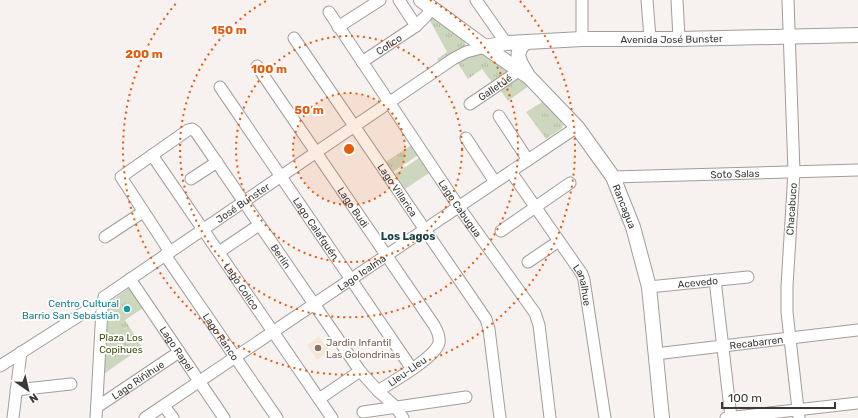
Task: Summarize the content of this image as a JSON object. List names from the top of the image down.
{
  "streets": {
    "main road": ["Avenida José Bunster", "Rancagua"],
    "street": [
      "Colico",
      "Galletué",
      "Soto Salas",
      "Lago Villarica",
      "José Bunster",
      "Lago Budi",
      "Lago Cabugua",
      "Chacabuco",
      "Lago Calafquén",
      "Berlín",
      "Lago Icalma",
      "Acevedo",
      "Lago Colico",
      "Lanalhue",
      "Lago Ranco",
      "Recabarren",
      "Lago Rapel",
      "Lleu-Lleu",
      "Lago Riñihue"
    ]
  },
  "crossings": [
    ["Avenida José Bunster", "José Bunster"],
    ["Avenida José Bunster", "Rancagua"],
    ["Avenida José Bunster", "Chacabuco"],
    ["Colico", "Rancagua"],
    ["Colico", "Lago Cabugua"],
    ["Galletué", "Rancagua"],
    ["Soto Salas", "Rancagua"],
    ["Soto Salas", "Chacabuco"],
    ["Lago Villarica", "José Bunster"],
    ["Lago Villarica", "Lago Icalma"],
    ["José Bunster", "Lago Budi"],
    ["José Bunster", "Rancagua"],
    ["José Bunster", "Lago Cabugua"],
    ["José Bunster", "Lago Calafquén"],
    ["José Bunster", "Berlín"],
    ["José Bunster", "Lago Colico"],
    ["José Bunster", "Lago Ranco"],
    ["José Bunster", "Lago Rapel"],
    ["José Bunster", "Lago Riñihue"],
    ["Lago Budi", "Lago Icalma"],
    ["Lago Budi", "Lleu-Lleu"],
    ["Rancagua", "Lago Icalma"],
    ["Rancagua", "Acevedo"],
    ["Rancagua", "Recabarren"],
    ["Lago Cabugua", "Lago Icalma"],
    ["Chacabuco", "Recabarren"],
    ["Lago Calafquén", "Lago Icalma"],
    ["Lago Calafquén", "Lleu-Lleu"],
    ["Berlín", "Lago Icalma"],
    ["Berlín", "Lago Colico"],
    ["Berlín", "Lago Ranco"],
    ["Berlín", "Lleu-Lleu"],
    ["Lago Icalma", "Lago Colico"],
    ["Lago Icalma", "Lanalhue"],
    ["Lago Icalma", "Lago Ranco"],
    ["Lago Icalma", "Lago Rapel"],
    ["Lago Colico", "Lago Ranco"],
    ["Lago Rapel", "Lago Riñihue"]
  ],
  "districts": ["Los Lagos"],
  "parks": ["Plaza Los Copihues"],
  "places": ["Centro Cultural Barrio San Sebastián", "Jardin Infantil Las Golondrinas"],
  "scale_bar": "100 m",
  "north": "bottom right",
  "rings": [
    "150 m",
    "200 m",
    "100 m",
    "50 m"
  ]
}
